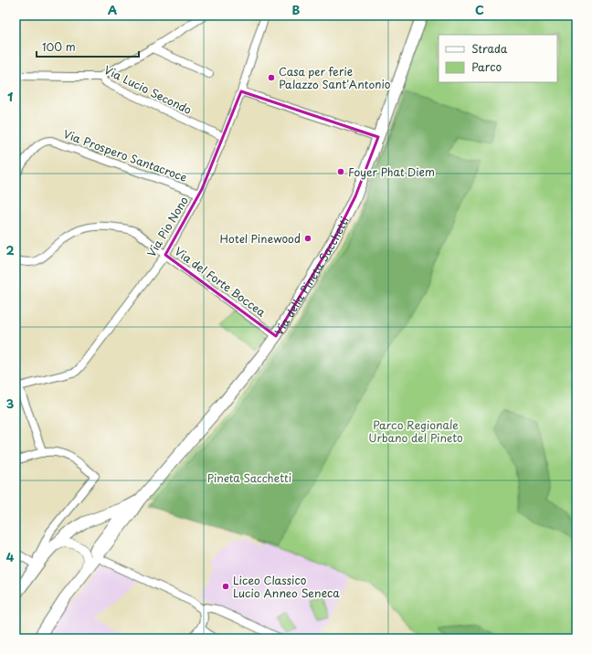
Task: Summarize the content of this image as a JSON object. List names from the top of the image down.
{
  "streets": {
    "main road": ["Via della Pineta Sacchetti"],
    "street": [
      "Via Lucio Secondo",
      "Via Prospero Santacroce",
      "Via Pio Nono",
      "Via del Forte Boccea"
    ]
  },
  "crossings": [
    ["Via Lucio Secondo", "Via Pio Nono"],
    ["Via Prospero Santacroce", "Via Pio Nono"],
    ["Via Pio Nono", "Via del Forte Boccea"],
    ["Via della Pineta Sacchetti", "Via del Forte Boccea"]
  ],
  "parks": ["Parco Regionale Urbano del Pineto", "Pineta Sacchetti"],
  "places": [
    "Casa per ferie Palazzo Sant'Antonio",
    "Foyer Phat Diem",
    "Hotel Pinewood",
    "Liceo Classico Lucio Anneo Seneca"
  ],
  "legend": ["Strada", "Parco"],
  "scale_bar": "100 m",
  "grid": {
    "columns": ["A", "B", "C"],
    "rows": [
      "1",
      "2",
      "3",
      "4"
    ]
  }
}
